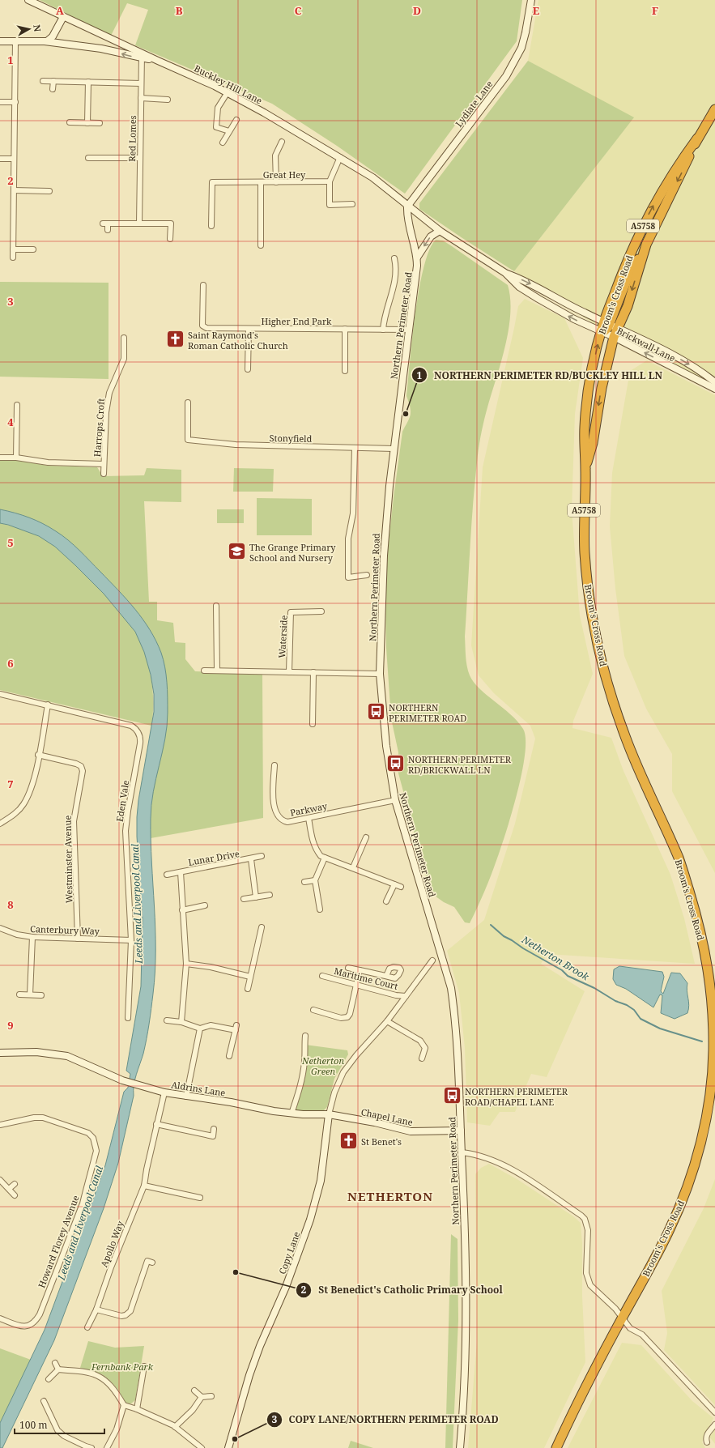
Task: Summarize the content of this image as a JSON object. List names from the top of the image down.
{
  "streets": {
    "highway": ["A5758", "Broom's Cross Road"],
    "main road": [
      "Buckley Hill Lane",
      "Lydiate Lane",
      "Northern Perimeter Road",
      "Brickwall Lane",
      "Aldrins Lane",
      "Chapel Lane",
      "Copy Lane"
    ],
    "street": [
      "Red Lomes",
      "Great Hey",
      "Higher End Park",
      "Harrops Croft",
      "Stonyfield",
      "Waterside",
      "Eden Vale",
      "Parkway",
      "Lunar Drive",
      "Westminster Avenue",
      "Canterbury Way",
      "Maritime Court",
      "Howard Florey Avenue",
      "Apollo Way"
    ]
  },
  "crossings": [
    ["Buckley Hill Lane", "Lydiate Lane"],
    ["Buckley Hill Lane", "Red Lomes"],
    ["Buckley Hill Lane", "Northern Perimeter Road"],
    ["Buckley Hill Lane", "Brickwall Lane"],
    ["Lydiate Lane", "Northern Perimeter Road"],
    ["Lydiate Lane", "Brickwall Lane"],
    ["Broom's Cross Road", "Brickwall Lane"],
    ["Higher End Park", "Northern Perimeter Road"],
    ["Northern Perimeter Road", "Brickwall Lane"],
    ["Northern Perimeter Road", "Stonyfield"],
    ["Northern Perimeter Road", "Parkway"],
    ["Northern Perimeter Road", "Chapel Lane"],
    ["Eden Vale", "Canterbury Way"],
    ["Westminster Avenue", "Canterbury Way"],
    ["Aldrins Lane", "Apollo Way"],
    ["Chapel Lane", "Copy Lane"]
  ],
  "districts": ["NETHERTON"],
  "water": ["Leeds and Liverpool Canal", "Netherton Brook"],
  "parks": ["Netherton Green", "Fernbank Park"],
  "places": {
    "church": ["Saint Raymond's Roman Catholic Church", "St Benet's"],
    "other": ["NORTHERN PERIMETER RD/BUCKLEY HILL LN", "St Benedict's Catholic Primary School", "COPY LANE/NORTHERN PERIMETER ROAD"],
    "school or university": ["The Grange Primary School and Nursery"],
    "bus stop": ["NORTHERN PERIMETER ROAD", "NORTHERN PERIMETER RD/BRICKWALL LN", "NORTHERN PERIMETER ROAD/CHAPEL LANE"]
  },
  "scale_bar": "100 m",
  "north": "right",
  "grid": {
    "columns": [
      "A",
      "B",
      "C",
      "D",
      "E",
      "F"
    ],
    "rows": [
      "1",
      "2",
      "3",
      "4",
      "5",
      "6",
      "7",
      "8",
      "9"
    ]
  }
}
